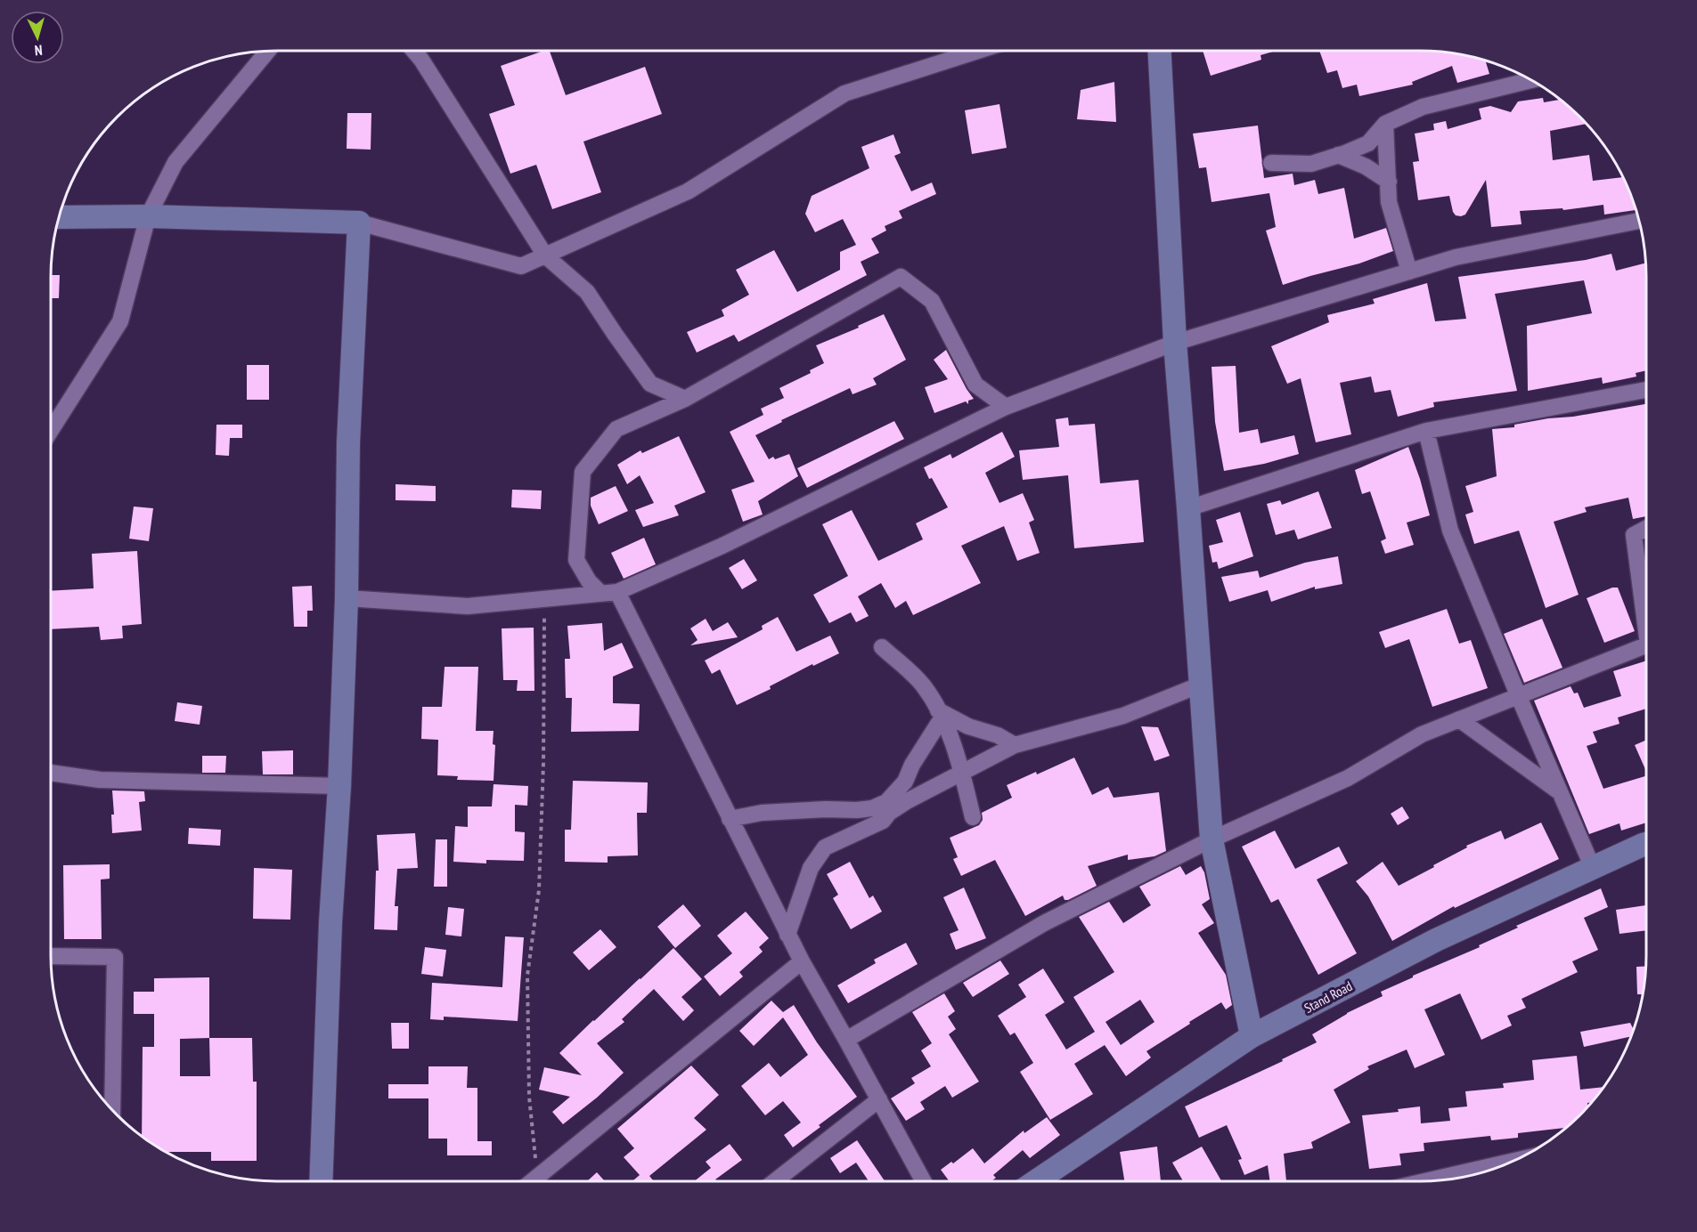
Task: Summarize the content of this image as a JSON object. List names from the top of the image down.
{
  "streets": {
    "main road": ["Stand Road"]
  },
  "north": "bottom"
}
